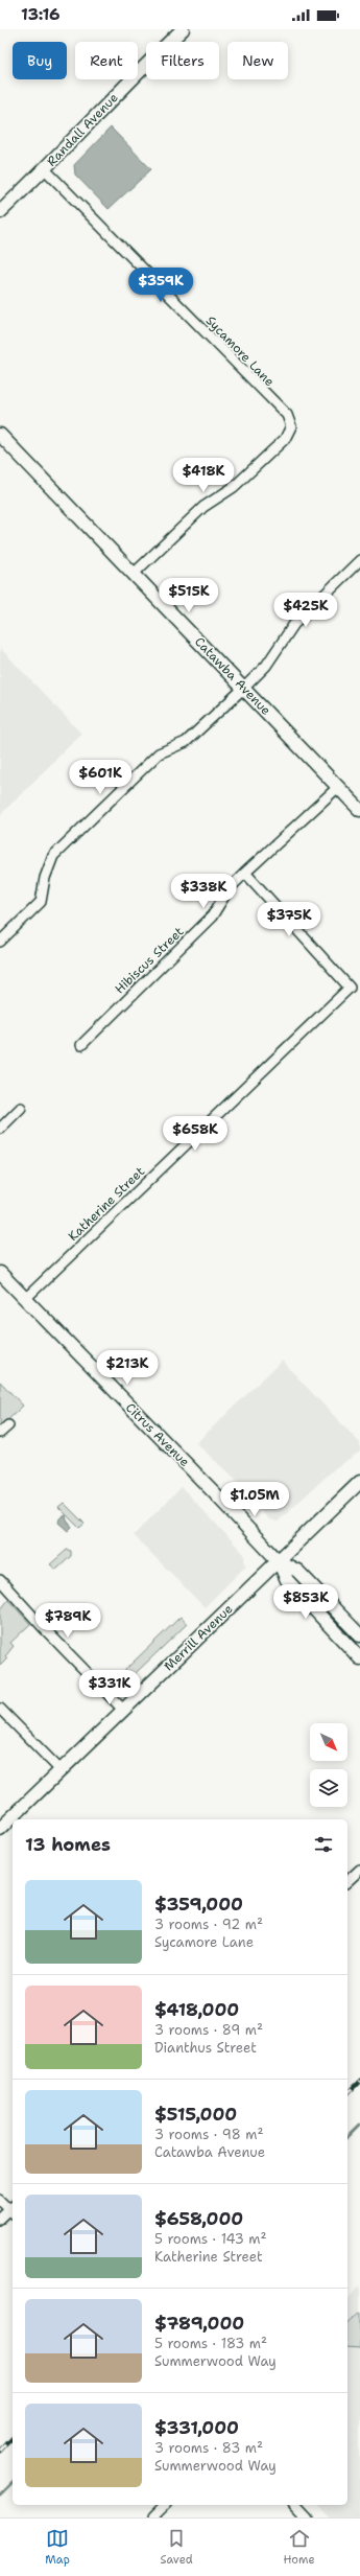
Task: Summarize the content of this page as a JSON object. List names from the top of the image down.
{
  "streets": {
    "main road": [
      "Randall Avenue",
      "Catawba Avenue",
      "Citrus Avenue",
      "Merrill Avenue"
    ],
    "street": ["Sycamore Lane", "Hibiscus Street", "Katherine Street"]
  },
  "crossings": [
    ["Randall Avenue", "Sycamore Lane"],
    ["Sycamore Lane", "Catawba Avenue"],
    ["Catawba Avenue", "Hibiscus Street"],
    ["Hibiscus Street", "Katherine Street"],
    ["Katherine Street", "Citrus Avenue"],
    ["Citrus Avenue", "Merrill Avenue"]
  ],
  "north": "bottom right",
  "page": {
    "status": "13:16",
    "chip": [
      "Buy",
      "Rent",
      "Filters",
      "New"
    ],
    "price": [
      "$359K",
      "$418K",
      "$515K",
      "$425K",
      "$601K",
      "$338K",
      "$375K",
      "$658K",
      "$213K",
      "$1.05M",
      "$853K",
      "$789K",
      "$331K"
    ],
    "heading": "13 homes",
    "list": [
      {
        "name": "$359,000",
        "note": "3 rooms · 92 m² · Sycamore Lane"
      },
      {
        "name": "$418,000",
        "note": "3 rooms · 89 m² · Dianthus Street"
      },
      {
        "name": "$515,000",
        "note": "3 rooms · 98 m² · Catawba Avenue"
      },
      {
        "name": "$658,000",
        "note": "5 rooms · 143 m² · Katherine Street"
      },
      {
        "name": "$789,000",
        "note": "5 rooms · 183 m² · Summerwood Way"
      },
      {
        "name": "$331,000",
        "note": "3 rooms · 83 m² · Summerwood Way"
      }
    ],
    "tabs": ["Map", "Saved", "Home"]
  }
}
